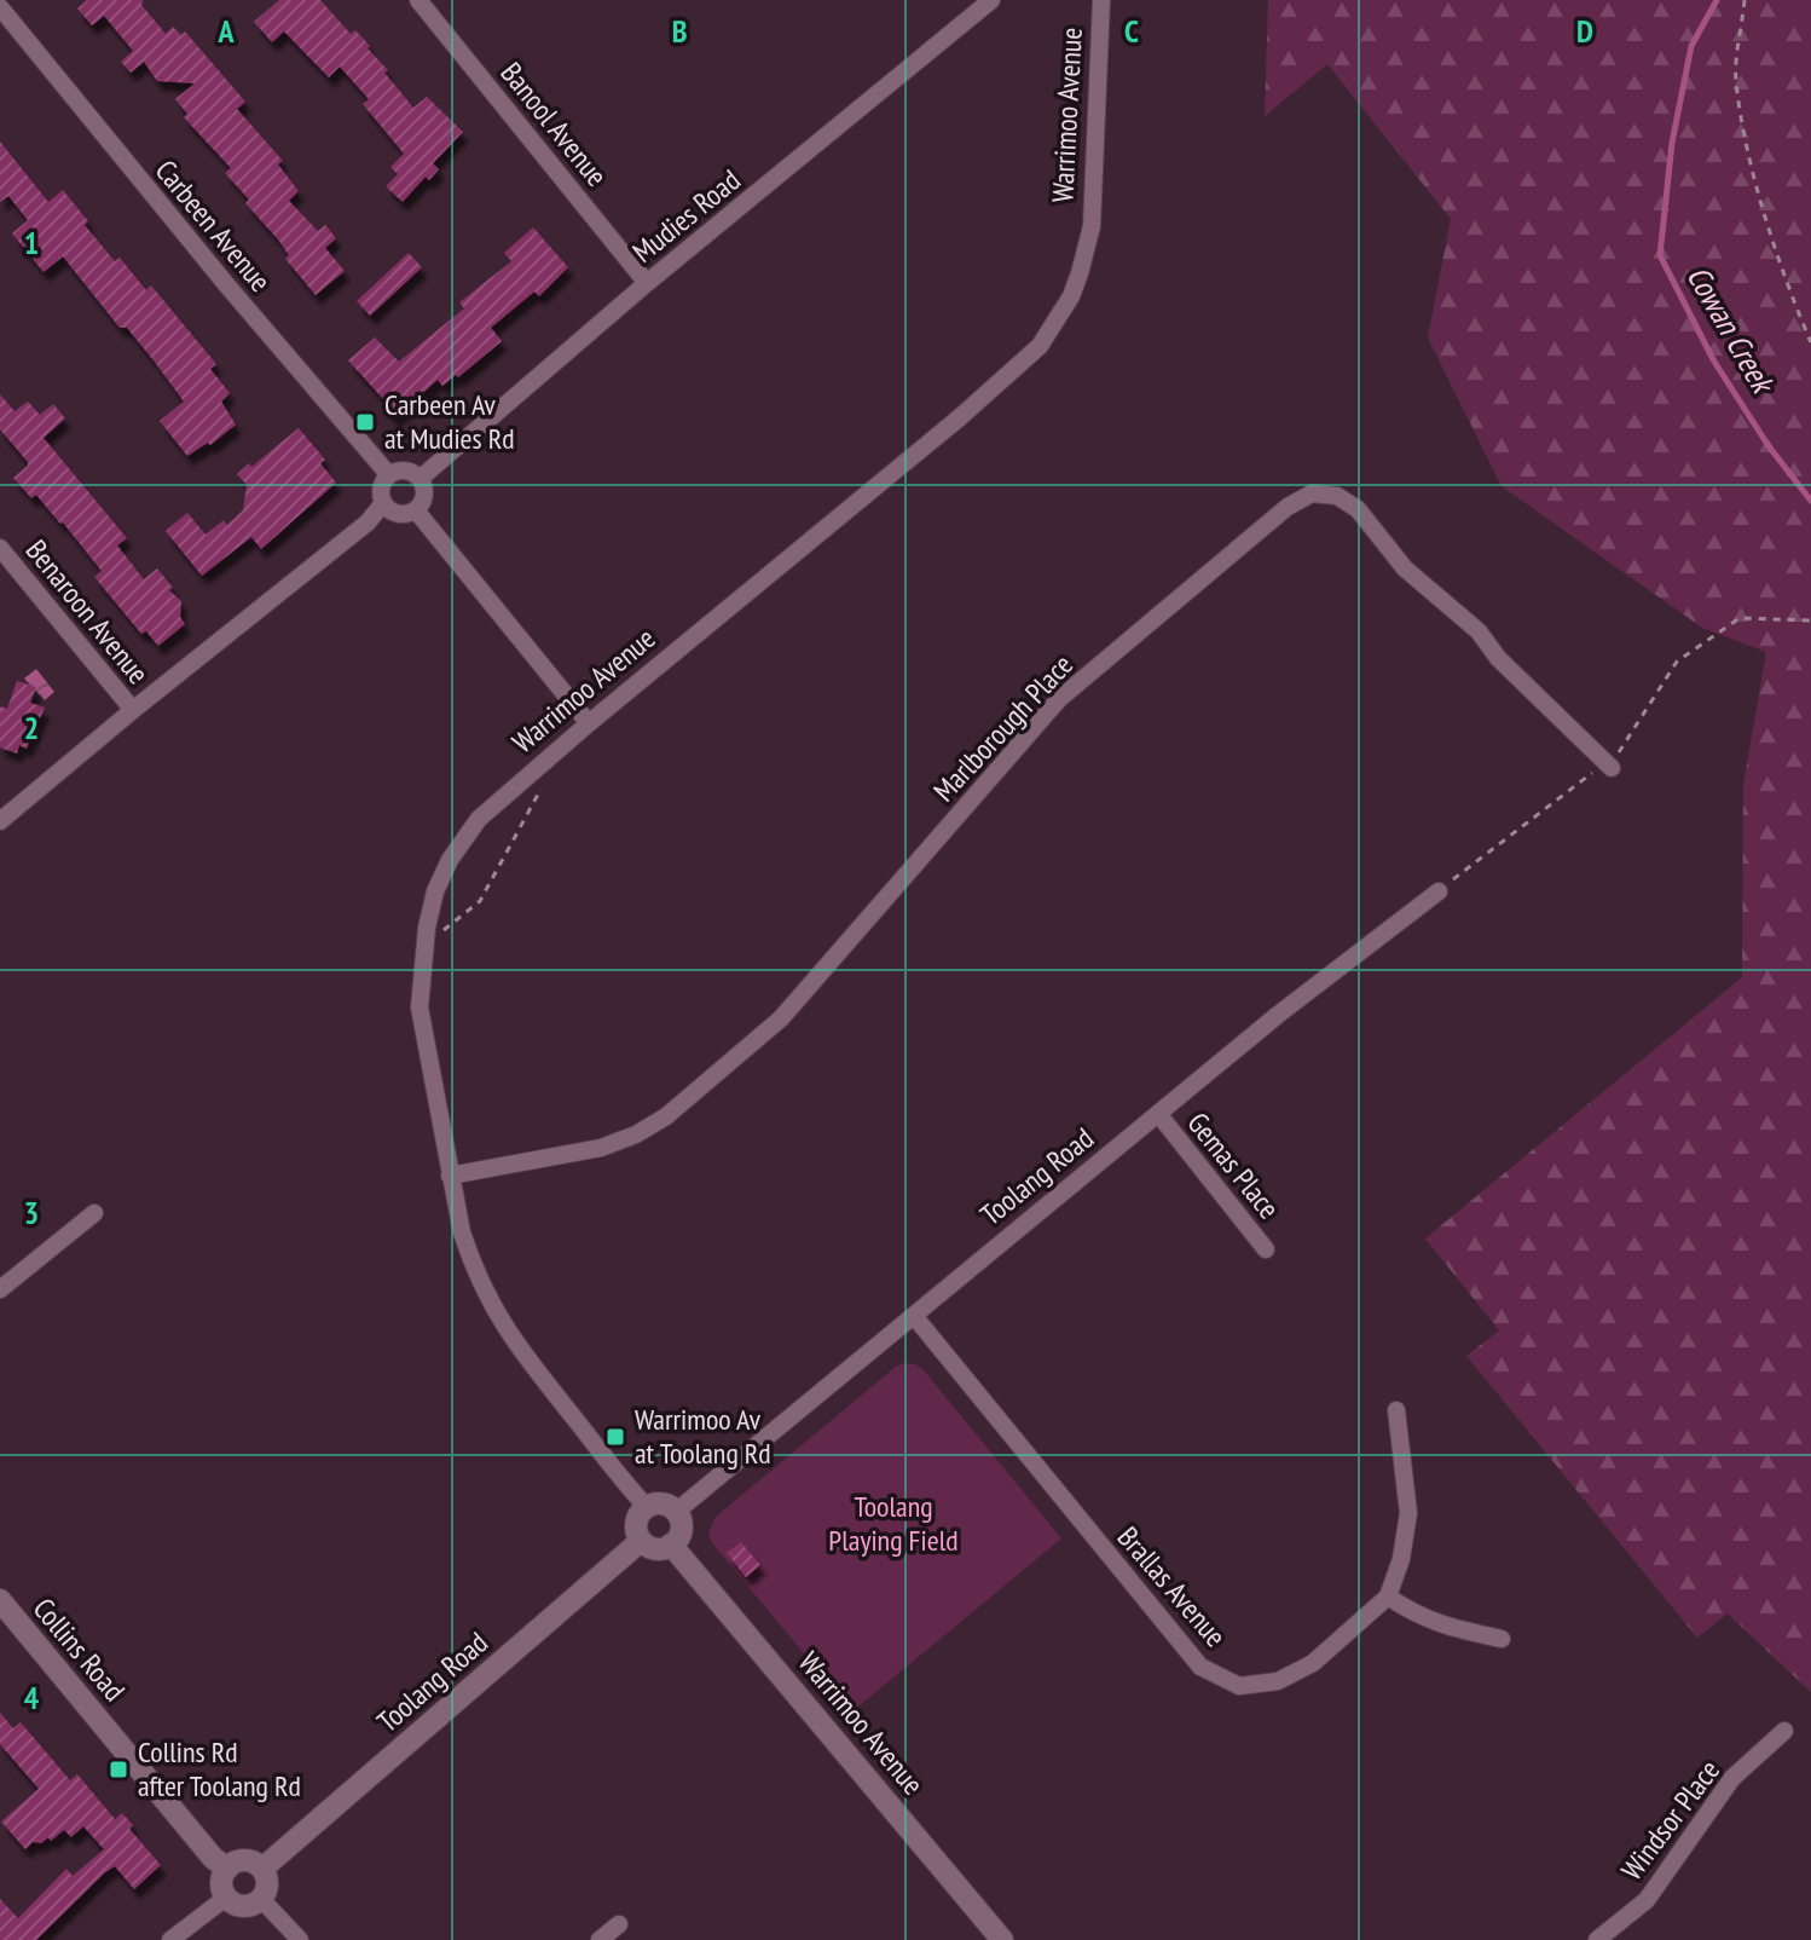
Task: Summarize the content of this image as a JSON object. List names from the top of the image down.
{
  "streets": {
    "street": [
      "Warrimoo Avenue",
      "Banool Avenue",
      "Mudies Road",
      "Carbeen Avenue",
      "Benaroon Avenue",
      "Marlborough Place",
      "Gemas Place",
      "Toolang Road",
      "Brallas Avenue",
      "Collins Road",
      "Windsor Place"
    ]
  },
  "crossings": [
    ["Warrimoo Avenue", "Marlborough Place"],
    ["Warrimoo Avenue", "Toolang Road"],
    ["Banool Avenue", "Mudies Road"],
    ["Mudies Road", "Carbeen Avenue"],
    ["Gemas Place", "Toolang Road"],
    ["Toolang Road", "Brallas Avenue"],
    ["Toolang Road", "Collins Road"]
  ],
  "water": ["Cowan Creek"],
  "parks": ["Toolang Playing Field"],
  "places": {
    "transit": ["Carbeen Av at Mudies Rd", "Warrimoo Av at Toolang Rd", "Collins Rd after Toolang Rd"]
  },
  "grid": {
    "columns": [
      "A",
      "B",
      "C",
      "D"
    ],
    "rows": [
      "1",
      "2",
      "3",
      "4"
    ]
  }
}
